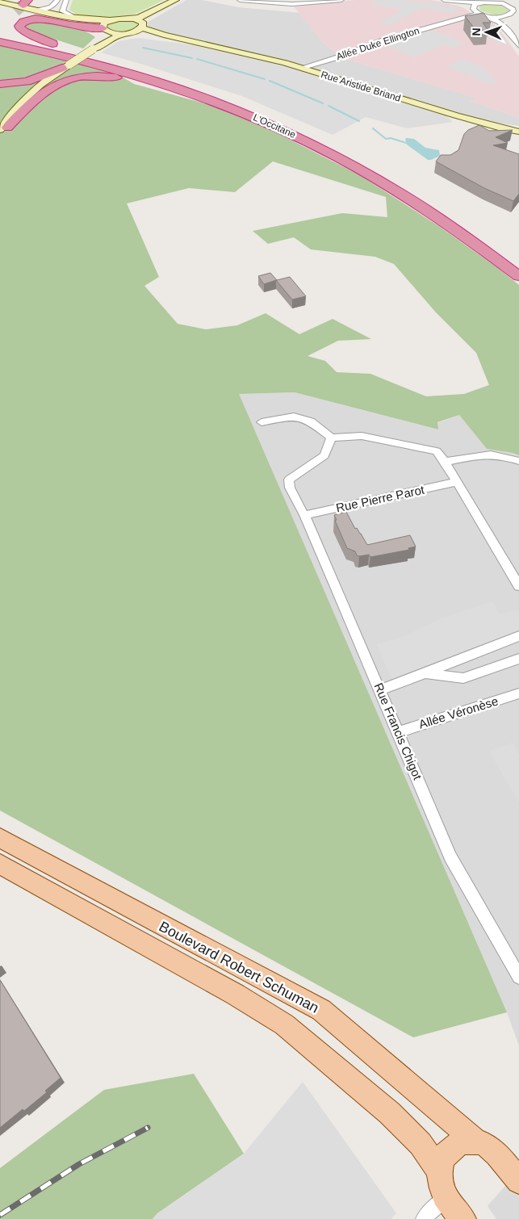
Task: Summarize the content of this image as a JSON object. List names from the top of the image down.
{
  "streets": {
    "highway": ["L'Occitane"],
    "main road": ["Rue Aristide Briand", "Boulevard Robert Schuman"],
    "street": [
      "Allée Duke Ellington",
      "Rue Pierre Parot",
      "Allée Véronèse",
      "Rue Francis Chigot"
    ]
  },
  "crossings": [
    ["Allée Duke Ellington", "Rue Aristide Briand"],
    ["Rue Pierre Parot", "Rue Francis Chigot"],
    ["Allée Véronèse", "Rue Francis Chigot"]
  ],
  "north": "left"
}
